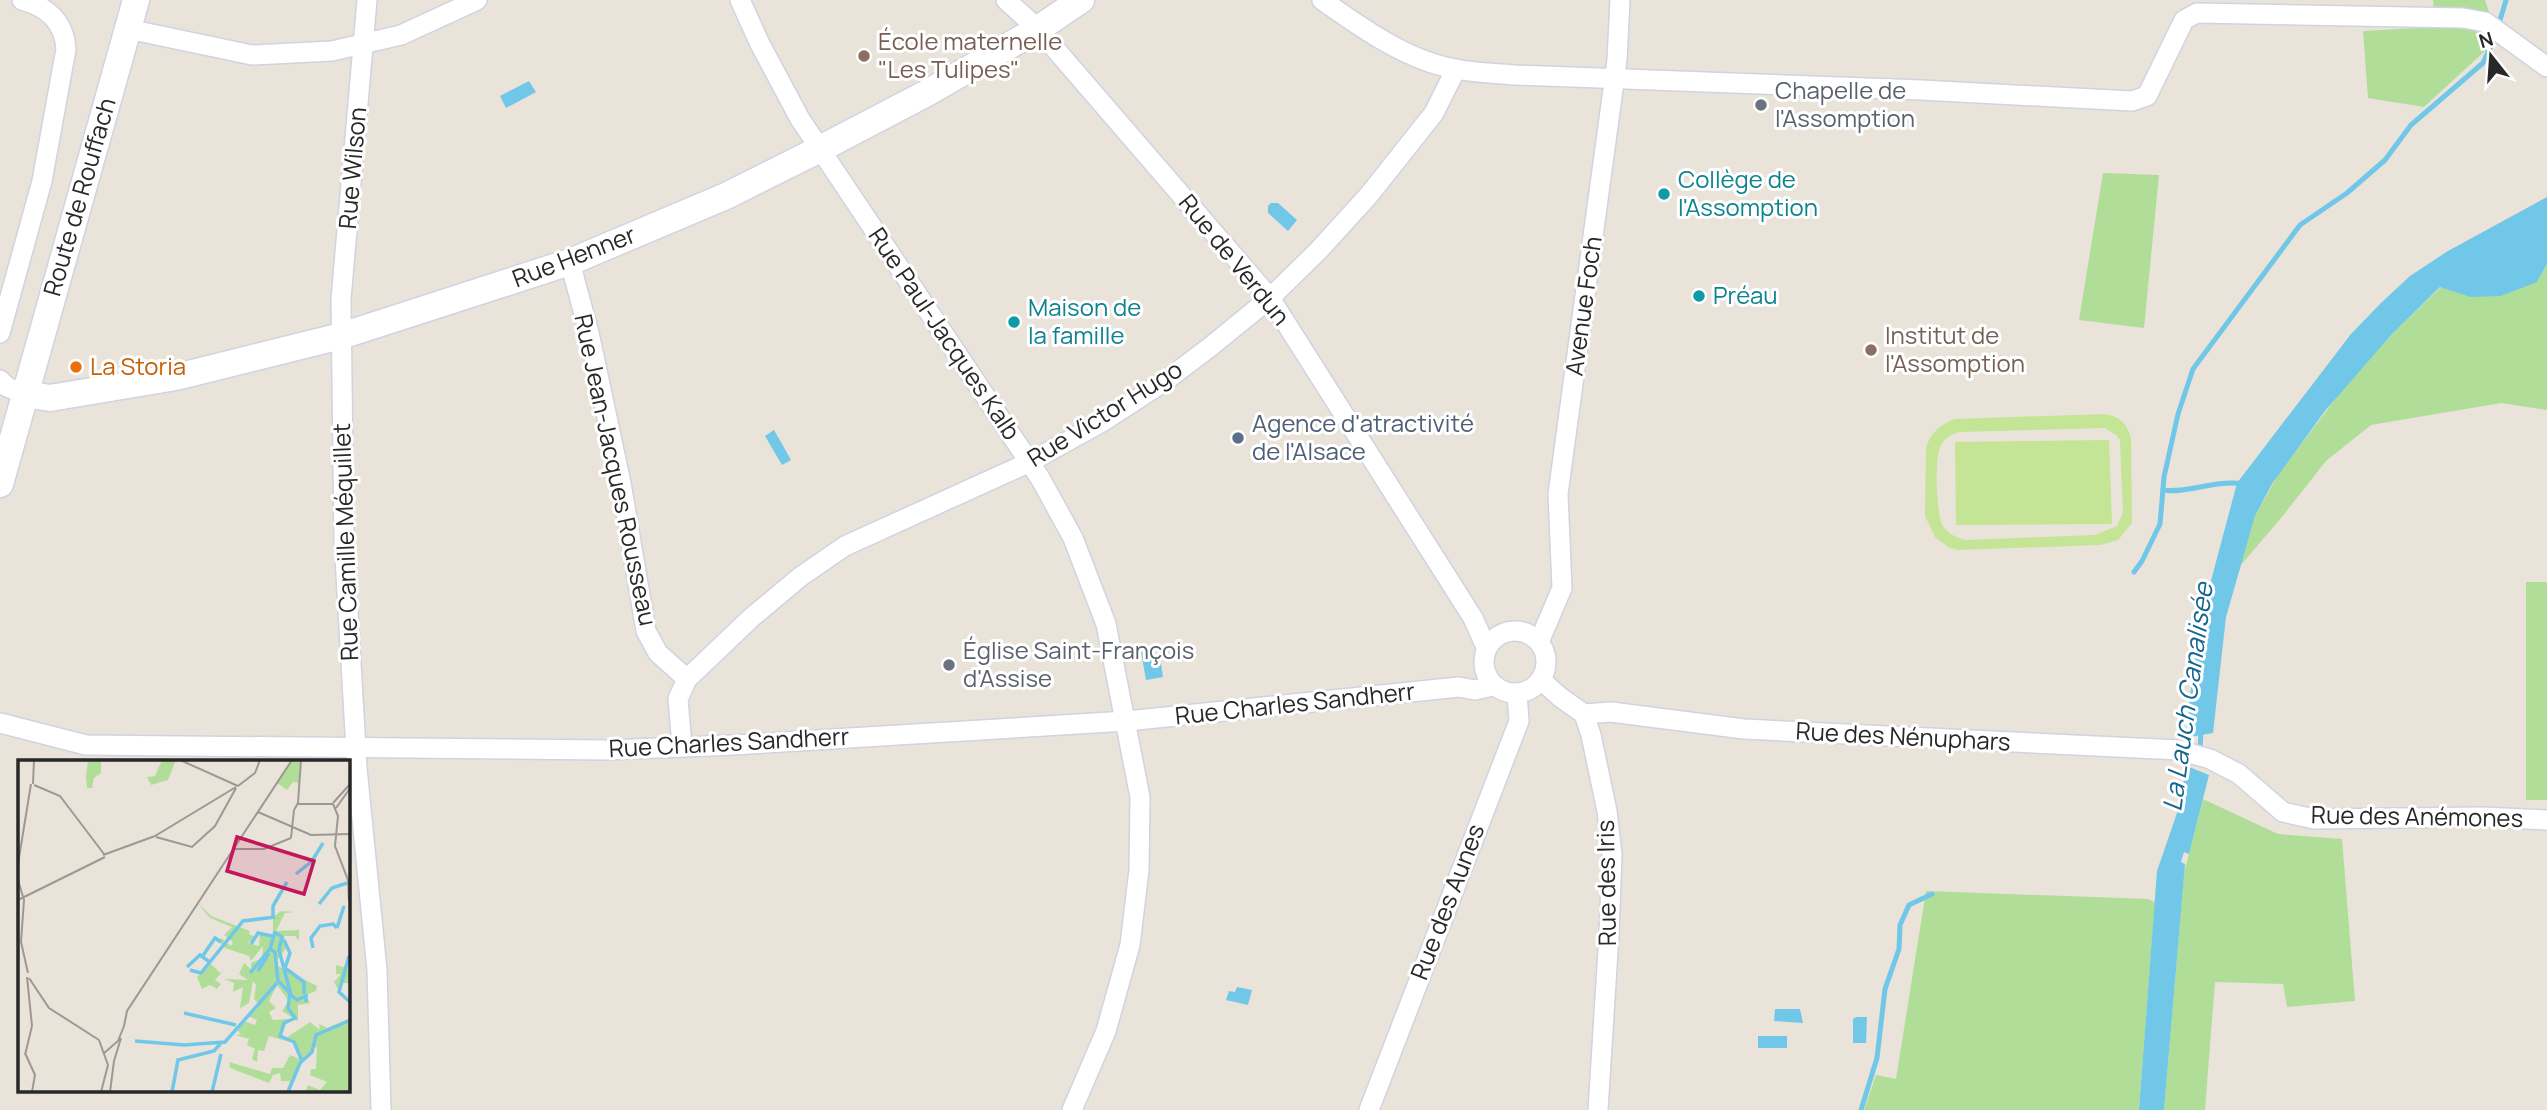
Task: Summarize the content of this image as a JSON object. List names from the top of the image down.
{
  "streets": {
    "street": [
      "Rue Wilson",
      "Route de Rouffach",
      "Rue Henner",
      "Rue de Verdun",
      "Avenue Foch",
      "Rue Paul-Jacques Kalb",
      "Rue Victor Hugo",
      "Rue Jean-Jacques Rousseau",
      "Rue Camille Méquillet",
      "Rue Charles Sandherr",
      "Rue des Nénuphars",
      "Rue des Anémones",
      "Rue des Iris",
      "Rue des Aunes"
    ]
  },
  "crossings": [
    ["Rue Wilson", "Rue Henner"],
    ["Rue Wilson", "Rue Camille Méquillet"],
    ["Route de Rouffach", "Rue Henner"],
    ["Rue Henner", "Rue de Verdun"],
    ["Rue Henner", "Rue Paul-Jacques Kalb"],
    ["Rue Henner", "Rue Jean-Jacques Rousseau"],
    ["Rue Henner", "Rue Camille Méquillet"],
    ["Rue de Verdun", "Avenue Foch"],
    ["Rue de Verdun", "Rue Victor Hugo"],
    ["Rue de Verdun", "Rue Charles Sandherr"],
    ["Rue de Verdun", "Rue des Aunes"],
    ["Avenue Foch", "Rue Charles Sandherr"],
    ["Avenue Foch", "Rue des Aunes"],
    ["Rue Paul-Jacques Kalb", "Rue Victor Hugo"],
    ["Rue Paul-Jacques Kalb", "Rue Charles Sandherr"],
    ["Rue Victor Hugo", "Rue Jean-Jacques Rousseau"],
    ["Rue Camille Méquillet", "Rue Charles Sandherr"],
    ["Rue Charles Sandherr", "Rue des Aunes"],
    ["Rue des Nénuphars", "Rue des Anémones"],
    ["Rue des Nénuphars", "Rue des Iris"]
  ],
  "water": ["La Lauch Canalisée"],
  "places": [
    "École maternelle \"Les Tulipes\"",
    "Chapelle de l'Assomption",
    "Collège de l'Assomption",
    "Préau",
    "Maison de la famille",
    "Institut de l'Assomption",
    "La Storia",
    "Agence d'atractivité de l'Alsace",
    "Église Saint-François d'Assise"
  ],
  "north": "top"
}
